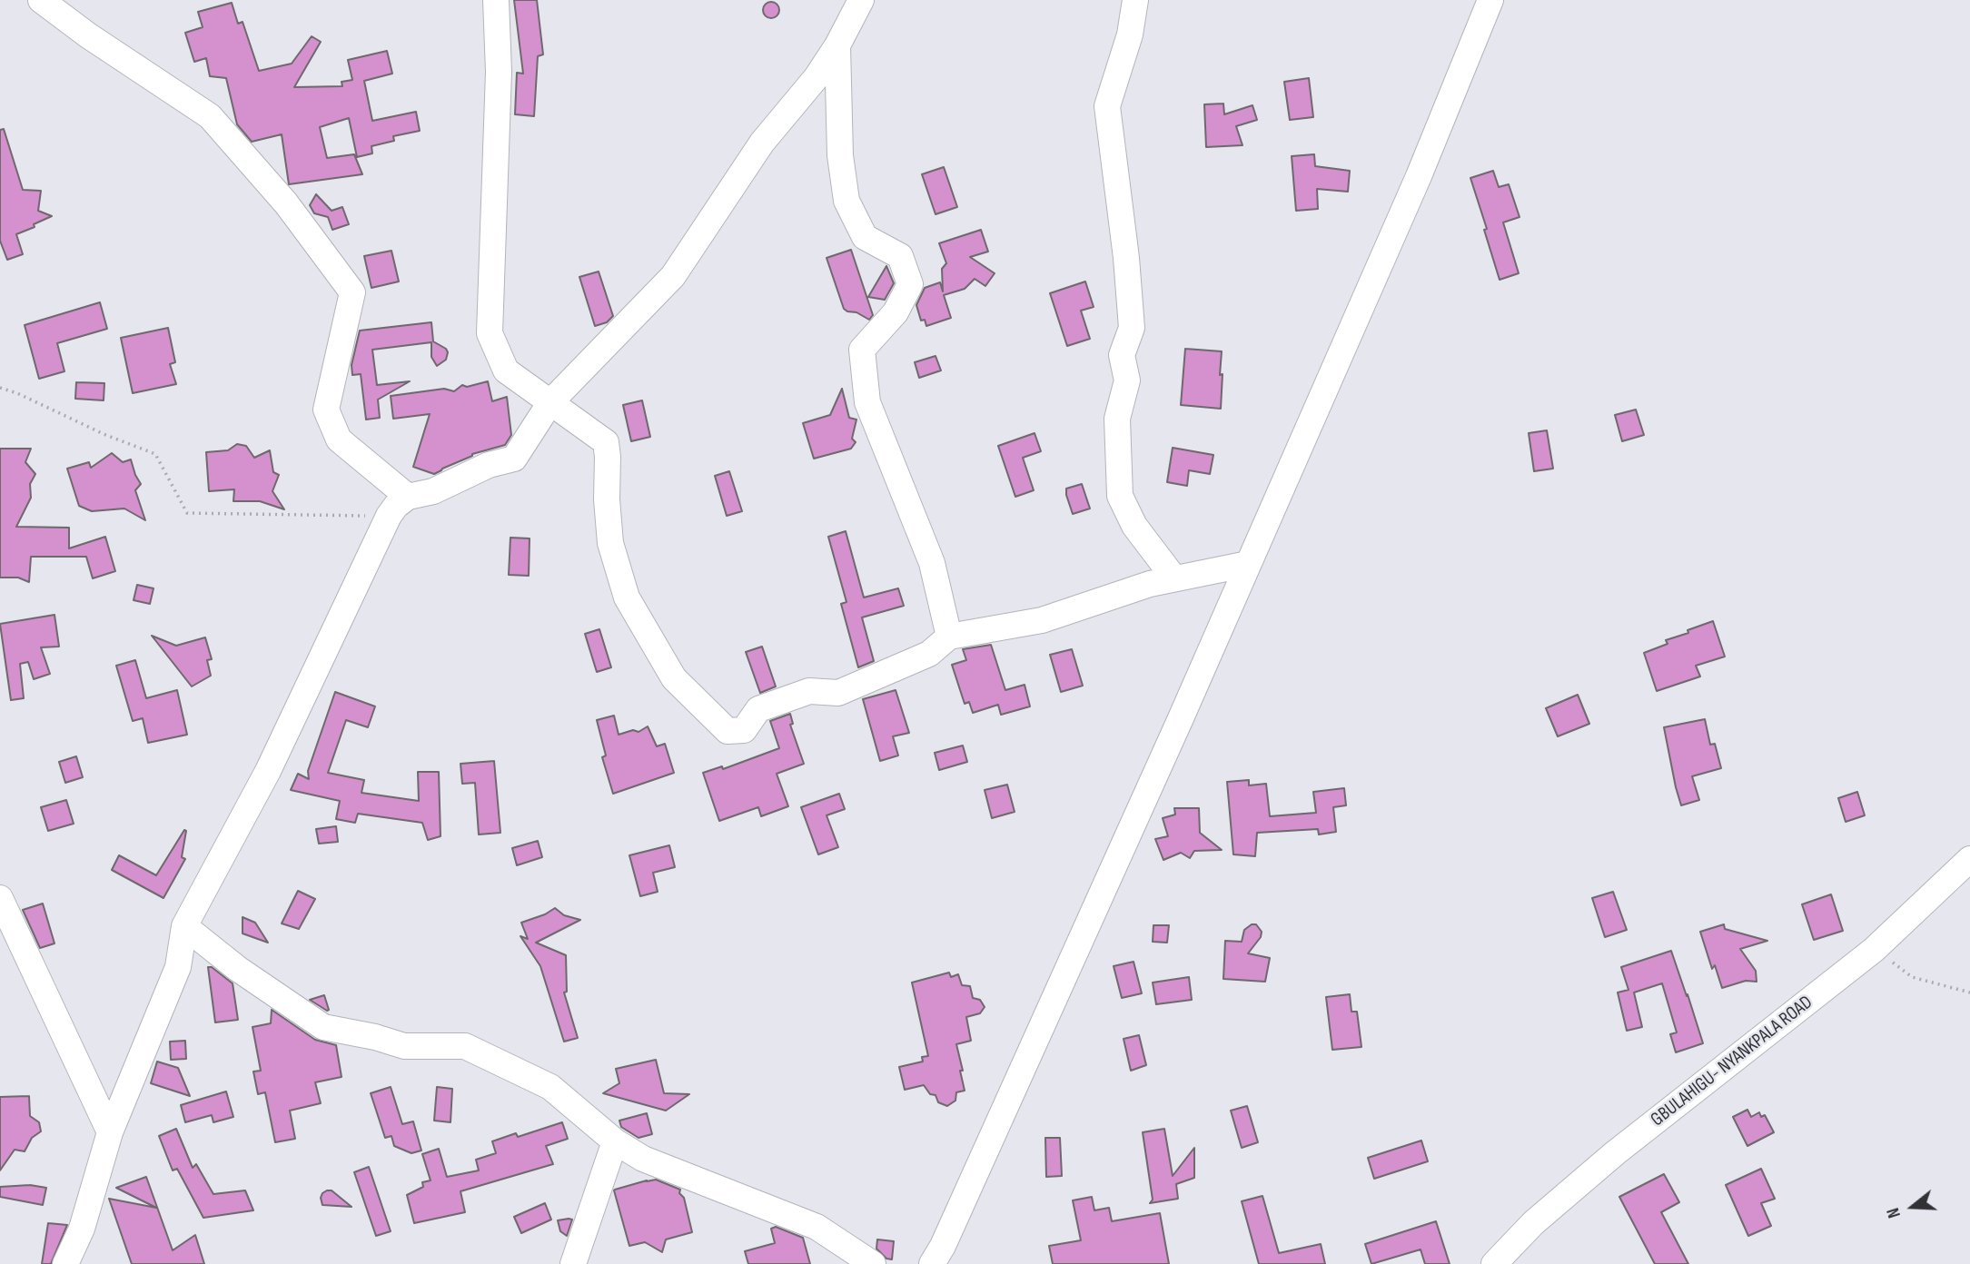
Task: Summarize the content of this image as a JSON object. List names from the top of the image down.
{
  "streets": {
    "street": ["GBULAHIGU- NYANKPALA ROAD"]
  },
  "north": "left"
}
